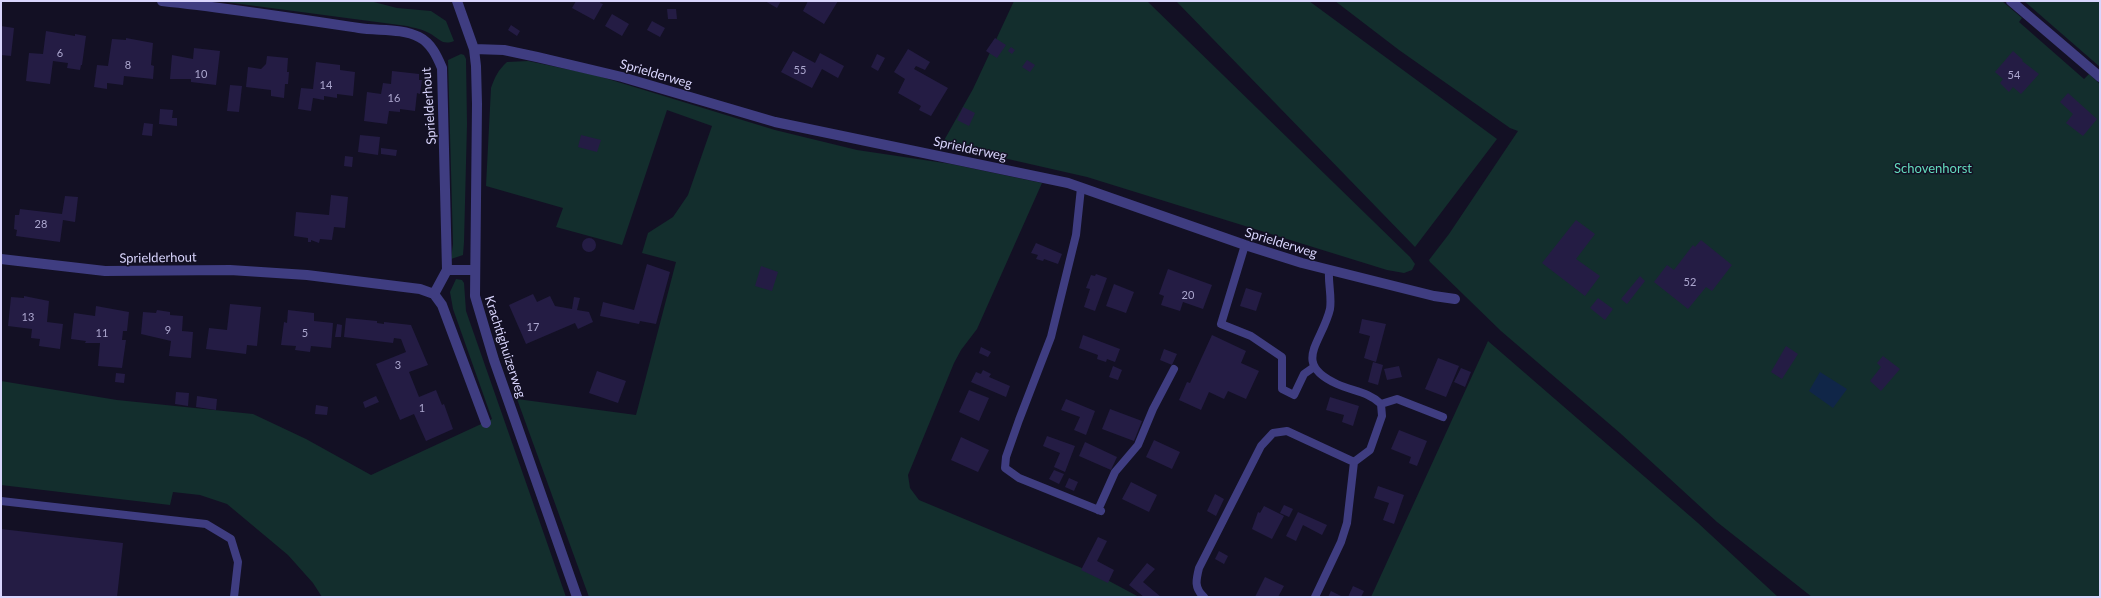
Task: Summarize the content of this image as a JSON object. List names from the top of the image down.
{
  "streets": {
    "street": ["Sprielderweg", "Sprielderhout", "Krachtighuizerweg"]
  },
  "crossings": [
    ["Sprielderweg", "Krachtighuizerweg"]
  ],
  "parks": ["Schovenhorst"],
  "house_numbers": [
    "6",
    "8",
    "55",
    "10",
    "54",
    "14",
    "16",
    "28",
    "52",
    "20",
    "13",
    "17",
    "9",
    "11",
    "5",
    "3",
    "1"
  ]
}
